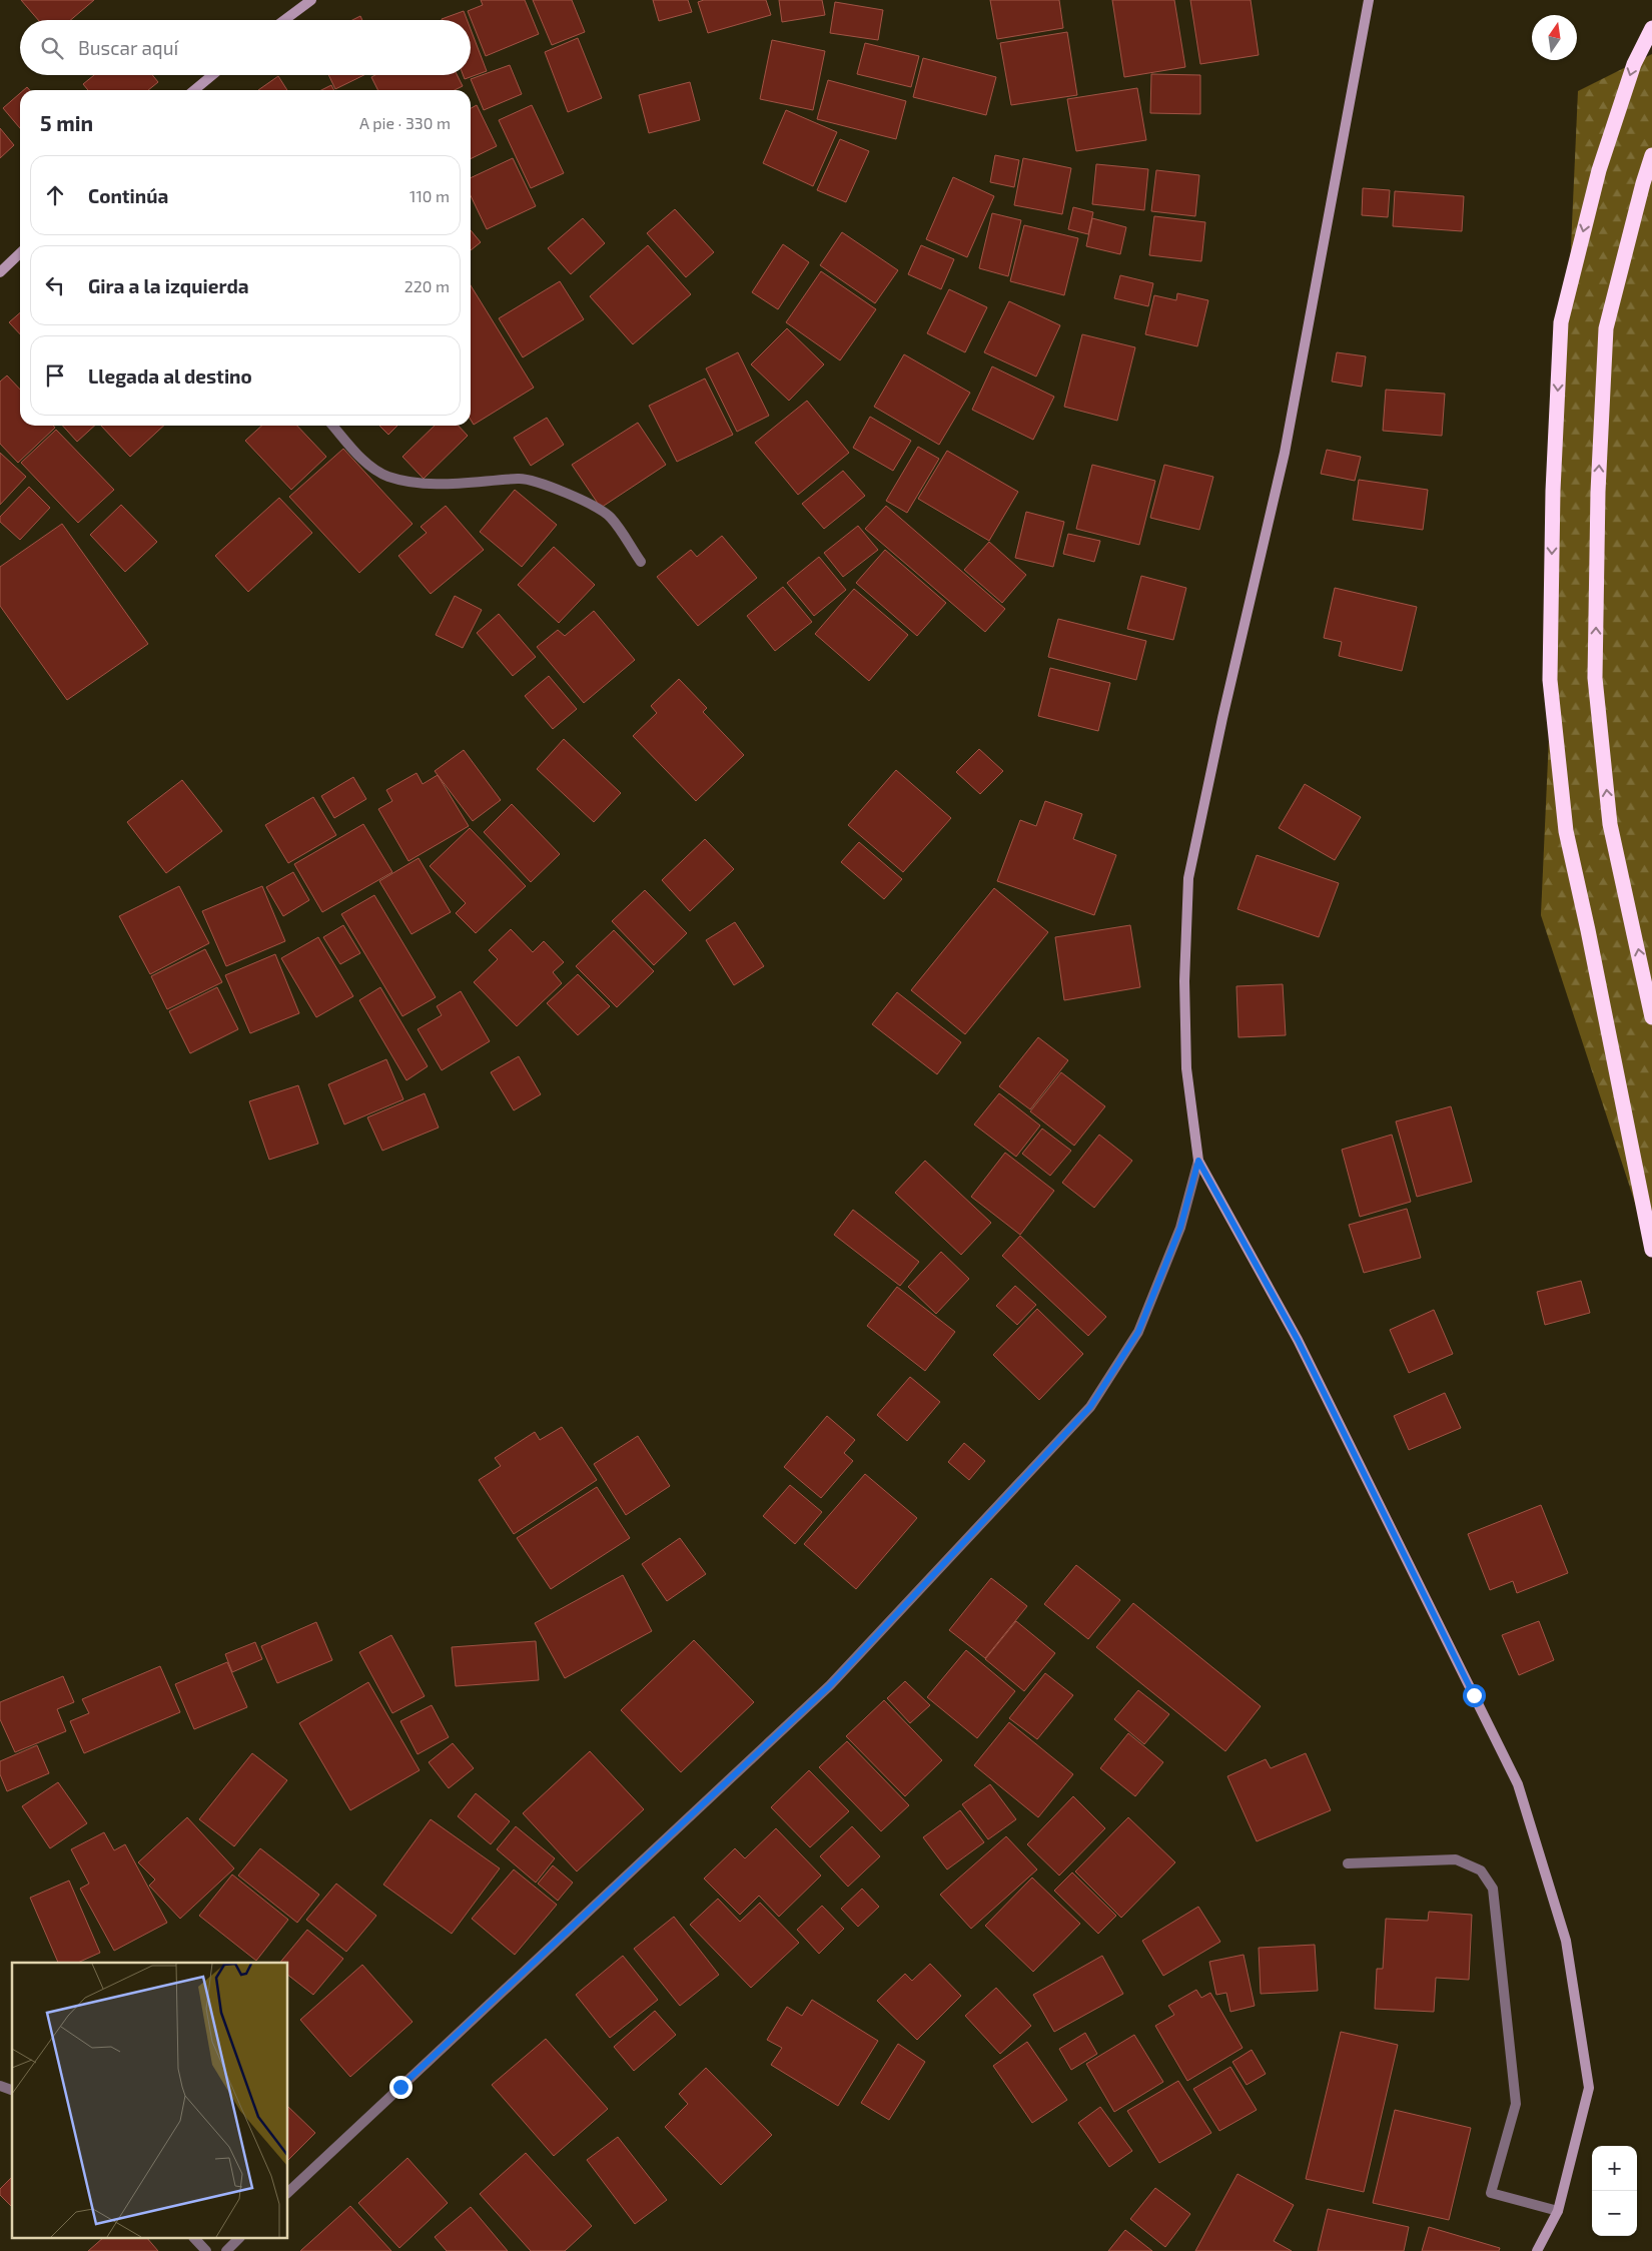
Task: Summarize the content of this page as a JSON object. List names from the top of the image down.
{
  "north": "top",
  "page": {
    "search": "Buscar aquí",
    "heading": ["5 min", "A pie · 330 m"],
    "list": [
      ["Continúa", "110 m"],
      ["Gira a la izquierda", "220 m"],
      "Llegada al destino"
    ],
    "map_buttons": ["+", "−"]
  }
}
